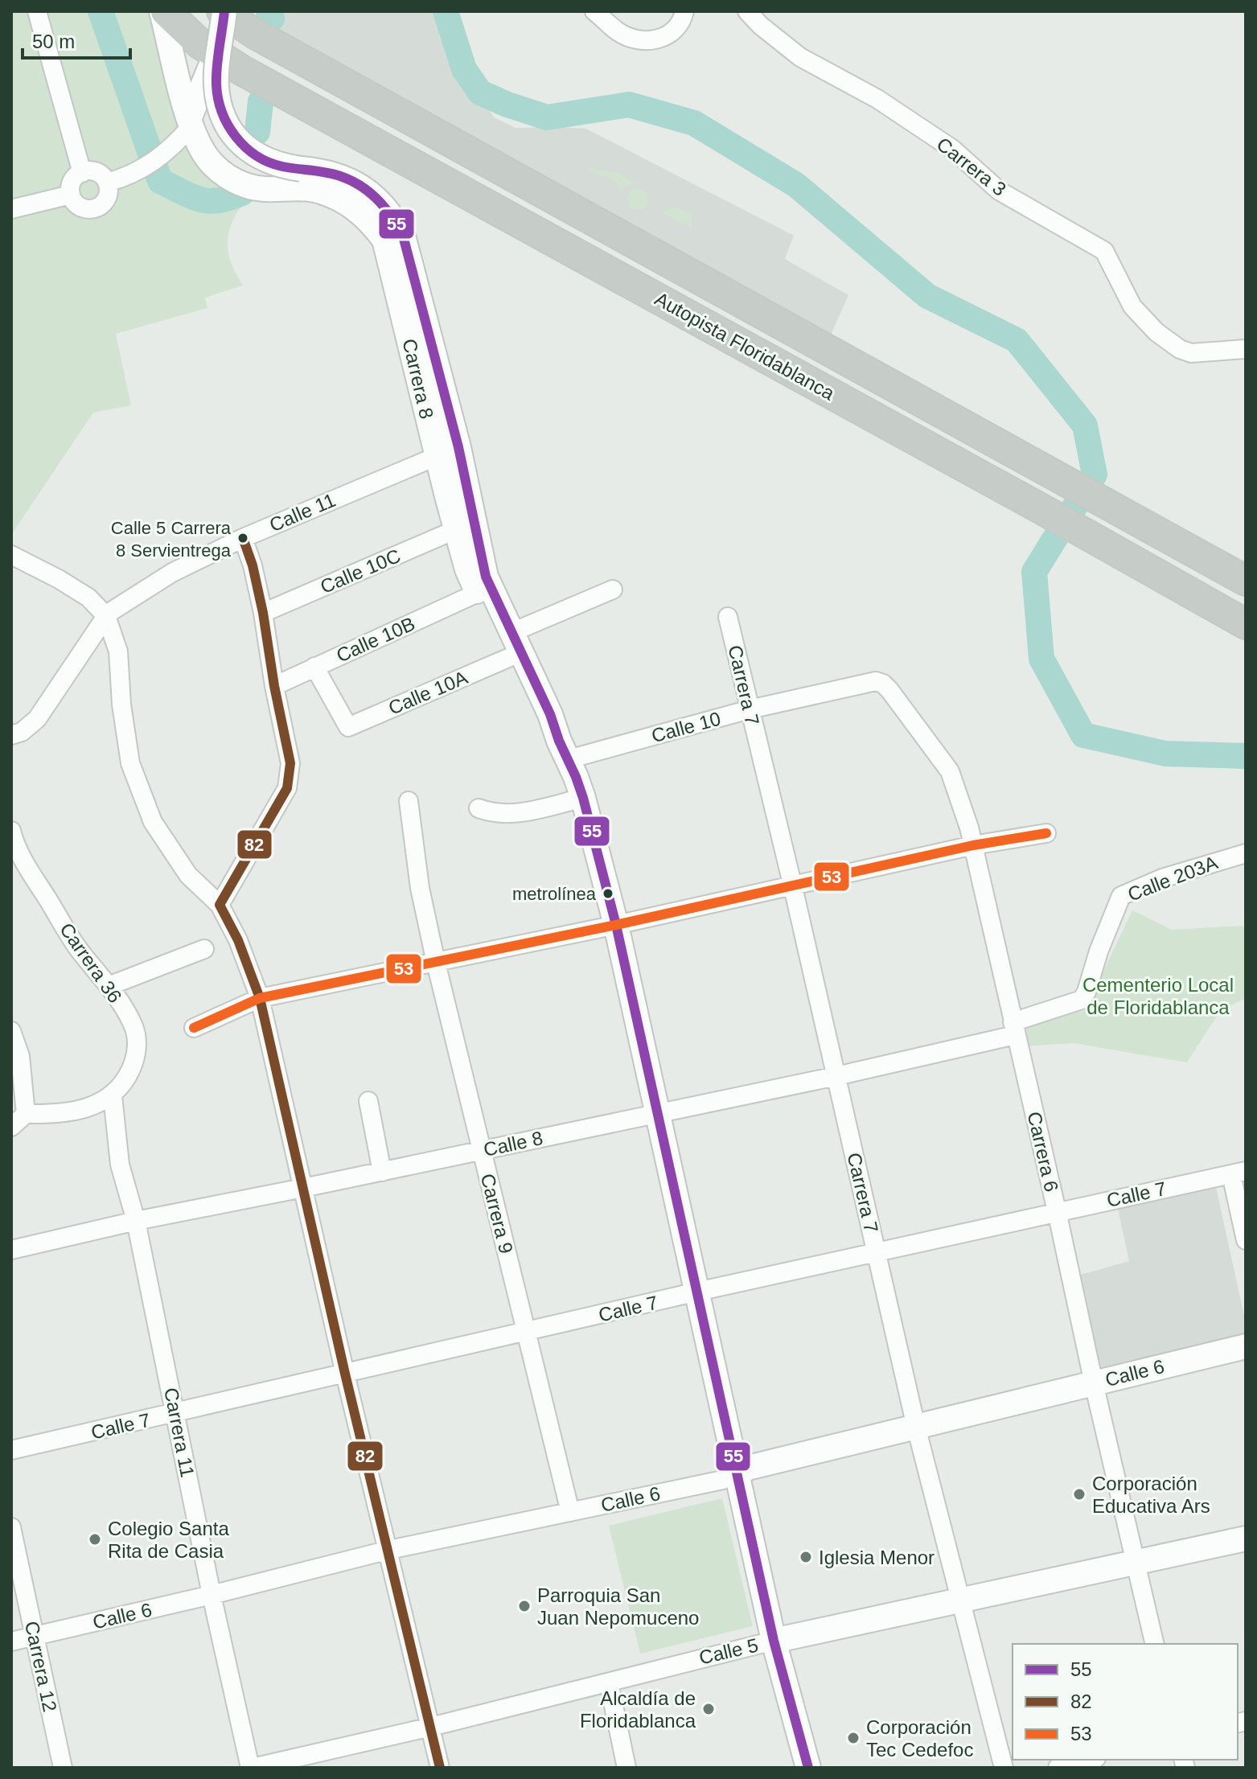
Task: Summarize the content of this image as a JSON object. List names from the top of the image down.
{
  "streets": {
    "highway": ["Autopista Floridablanca"],
    "main road": ["Carrera 8", "Calle 6", "Calle 5"],
    "street": [
      "Carrera 3",
      "Calle 11",
      "Calle 10C",
      "Calle 10B",
      "Carrera 7",
      "Calle 10A",
      "Calle 10",
      "Calle 203A",
      "Carrera 36",
      "Calle 8",
      "Carrera 6",
      "Calle 7",
      "Carrera 9",
      "Carrera 11",
      "Carrera 12"
    ]
  },
  "crossings": [
    ["Autopista Floridablanca", "Carrera 8"],
    ["Carrera 8", "Calle 11"],
    ["Carrera 8", "Calle 10C"],
    ["Carrera 8", "Calle 10B"],
    ["Carrera 8", "Calle 10A"],
    ["Carrera 8", "Calle 10"],
    ["Carrera 8", "Calle 8"],
    ["Carrera 8", "Calle 7"],
    ["Carrera 8", "Calle 6"],
    ["Carrera 8", "Calle 5"],
    ["Calle 10B", "Calle 10A"],
    ["Carrera 7", "Calle 10"],
    ["Carrera 7", "Calle 8"],
    ["Carrera 7", "Calle 7"],
    ["Carrera 7", "Calle 6"],
    ["Carrera 7", "Calle 5"],
    ["Calle 10", "Carrera 6"],
    ["Calle 203A", "Calle 8"],
    ["Carrera 36", "Carrera 11"],
    ["Calle 8", "Carrera 6"],
    ["Calle 8", "Carrera 9"],
    ["Calle 8", "Carrera 11"],
    ["Carrera 6", "Calle 7"],
    ["Carrera 6", "Calle 6"],
    ["Carrera 6", "Calle 5"],
    ["Calle 7", "Carrera 9"],
    ["Calle 7", "Carrera 11"],
    ["Carrera 9", "Calle 6"],
    ["Calle 6", "Carrera 11"],
    ["Calle 6", "Carrera 12"],
    ["Carrera 11", "Calle 5"]
  ],
  "parks": ["Cementerio Local de Floridablanca"],
  "places": [
    "Calle 5 Carrera 8 Servientrega",
    "metrolínea",
    "Corporación Educativa Ars",
    "Colegio Santa Rita de Casia",
    "Iglesia Menor",
    "Parroquia San Juan Nepomuceno",
    "Alcaldía de Floridablanca",
    "Corporación Tec Cedefoc"
  ],
  "lines": ["transit line 55", "transit line 82", "transit line 53"],
  "legend": ["55", "82", "53"],
  "scale_bar": "50 m"
}
